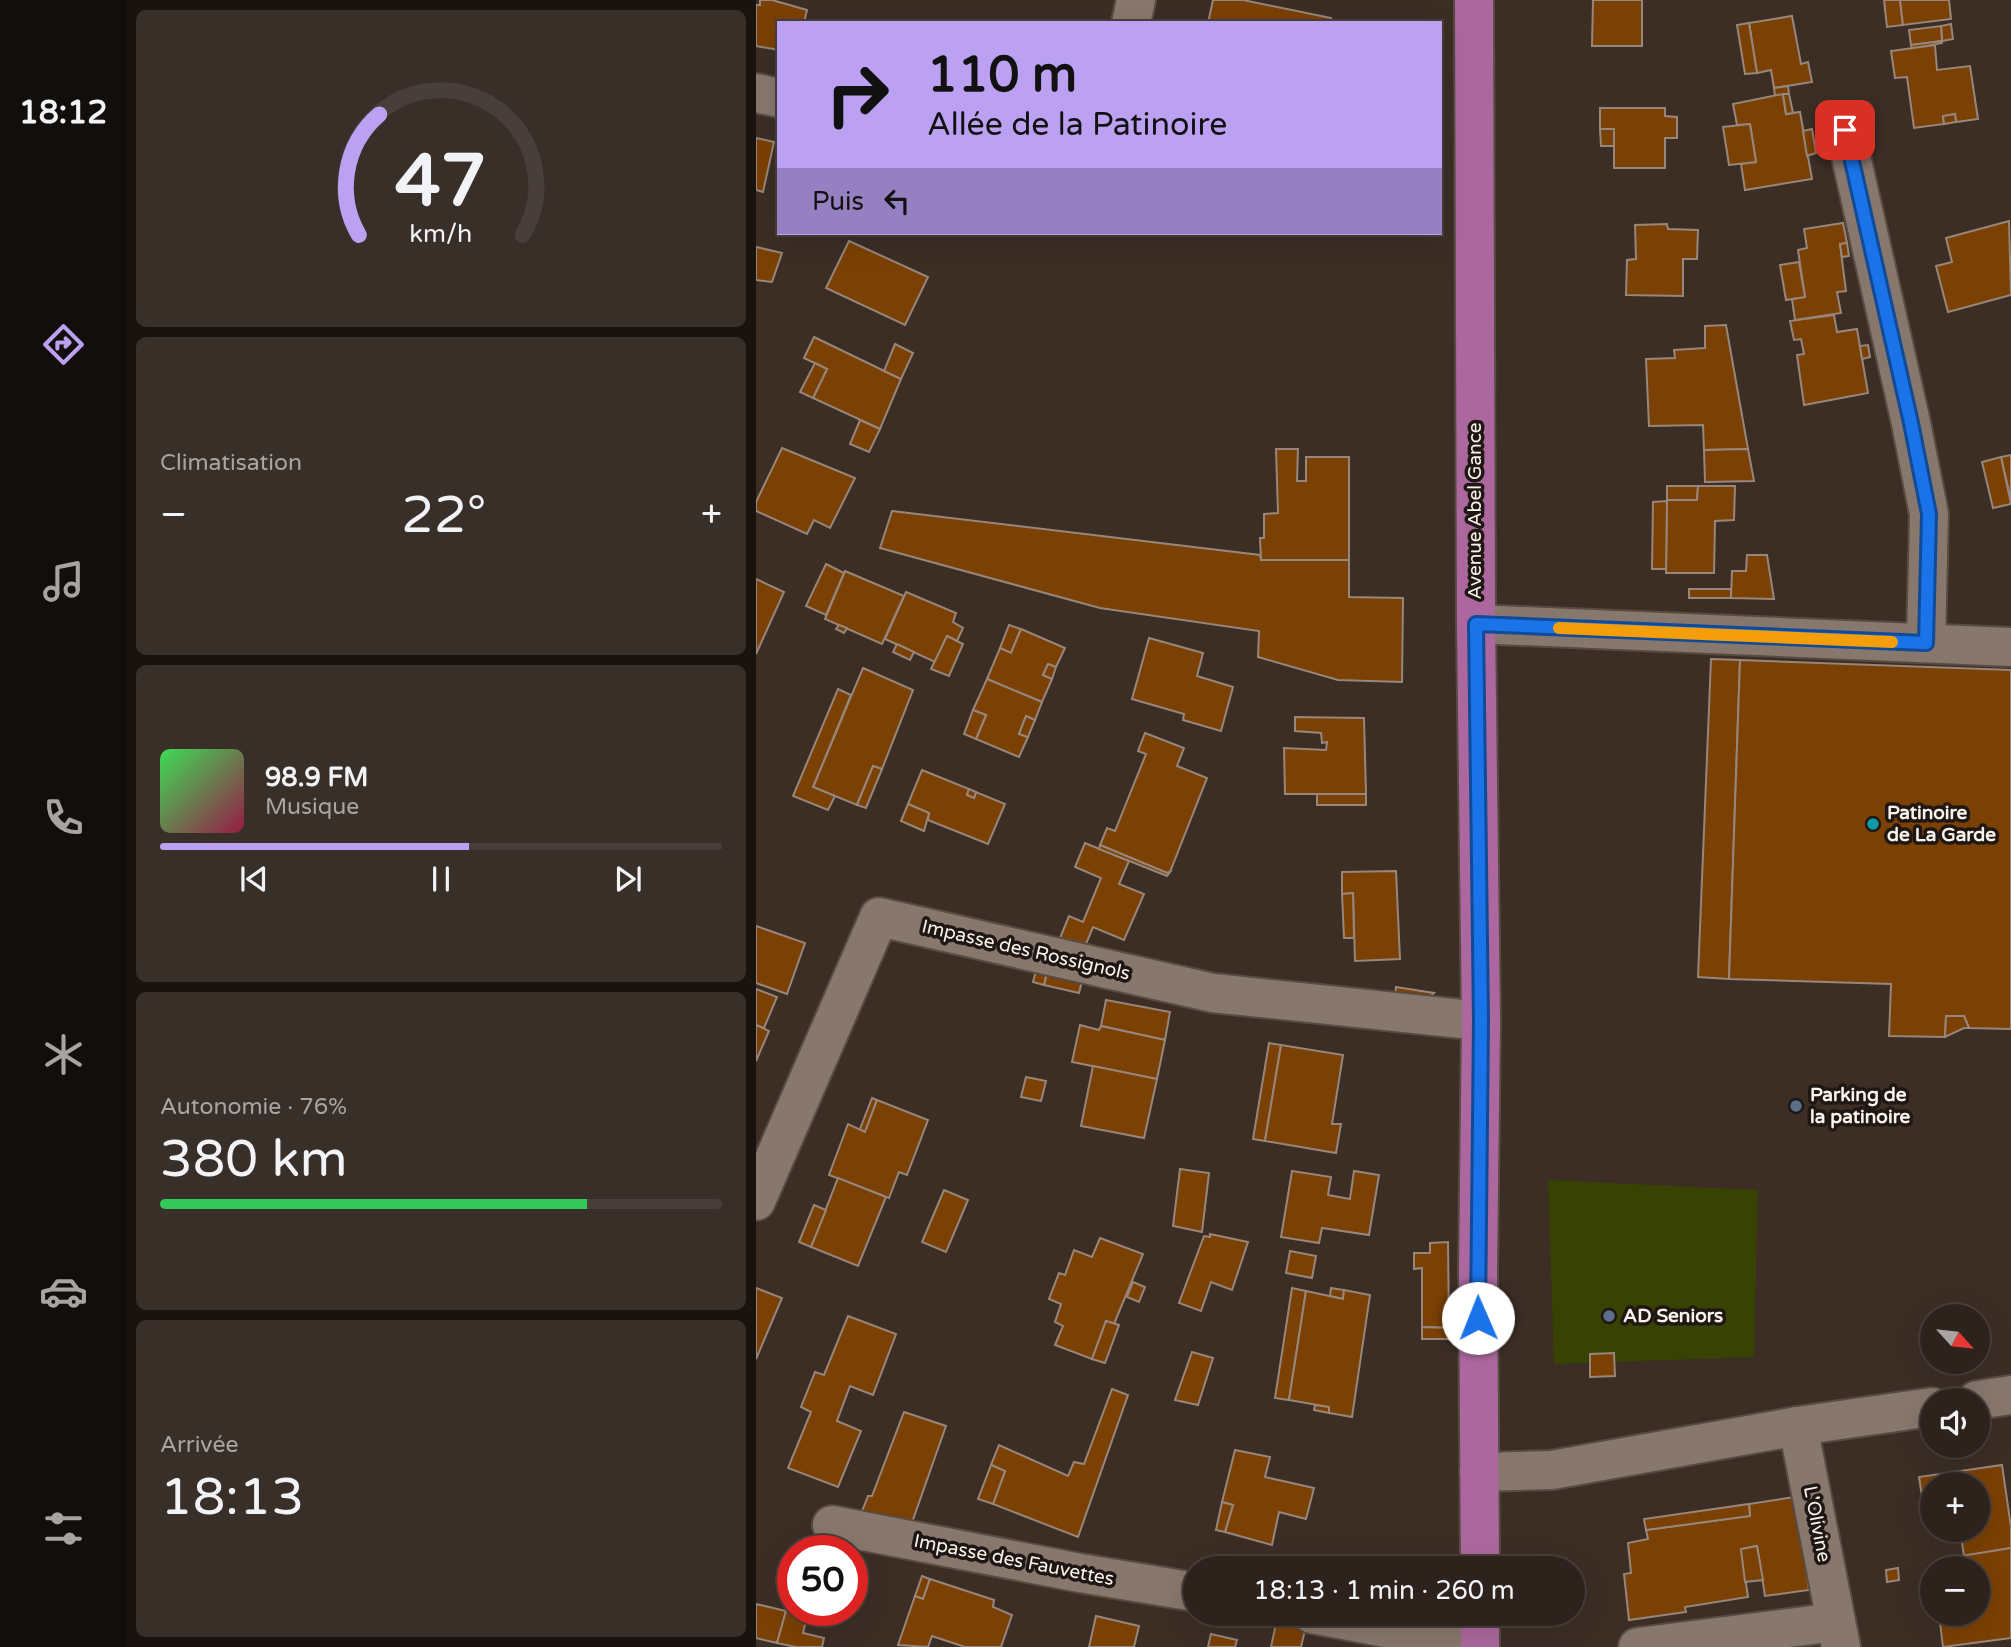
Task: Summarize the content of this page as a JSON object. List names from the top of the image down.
{
  "streets": {
    "main road": ["Avenue Abel Gance"],
    "street": ["Impasse des Rossignols", "L'Olivine", "Impasse des Fauvettes"]
  },
  "crossings": [
    ["Avenue Abel Gance", "Impasse des Rossignols"]
  ],
  "places": ["Patinoire de La Garde", "Parking de la patinoire", "AD Seniors"],
  "north": "bottom right",
  "page": {
    "tabs": "18:12",
    "turn": ["110 m", "Allée de la Patinoire"],
    "then": "Puis",
    "tile": [
      "Climatisation",
      ["Autonomie · 76%", "380 km"],
      ["Arrivée", "18:13"]
    ],
    "heat": ["−", "22°", "+"],
    "song": ["98.9 FM", "Musique"],
    "map_buttons": ["+", "−"],
    "limit": "50",
    "trip": "18:13 · 1 min · 260 m",
    "gauge": ["47", "km/h"]
  }
}
